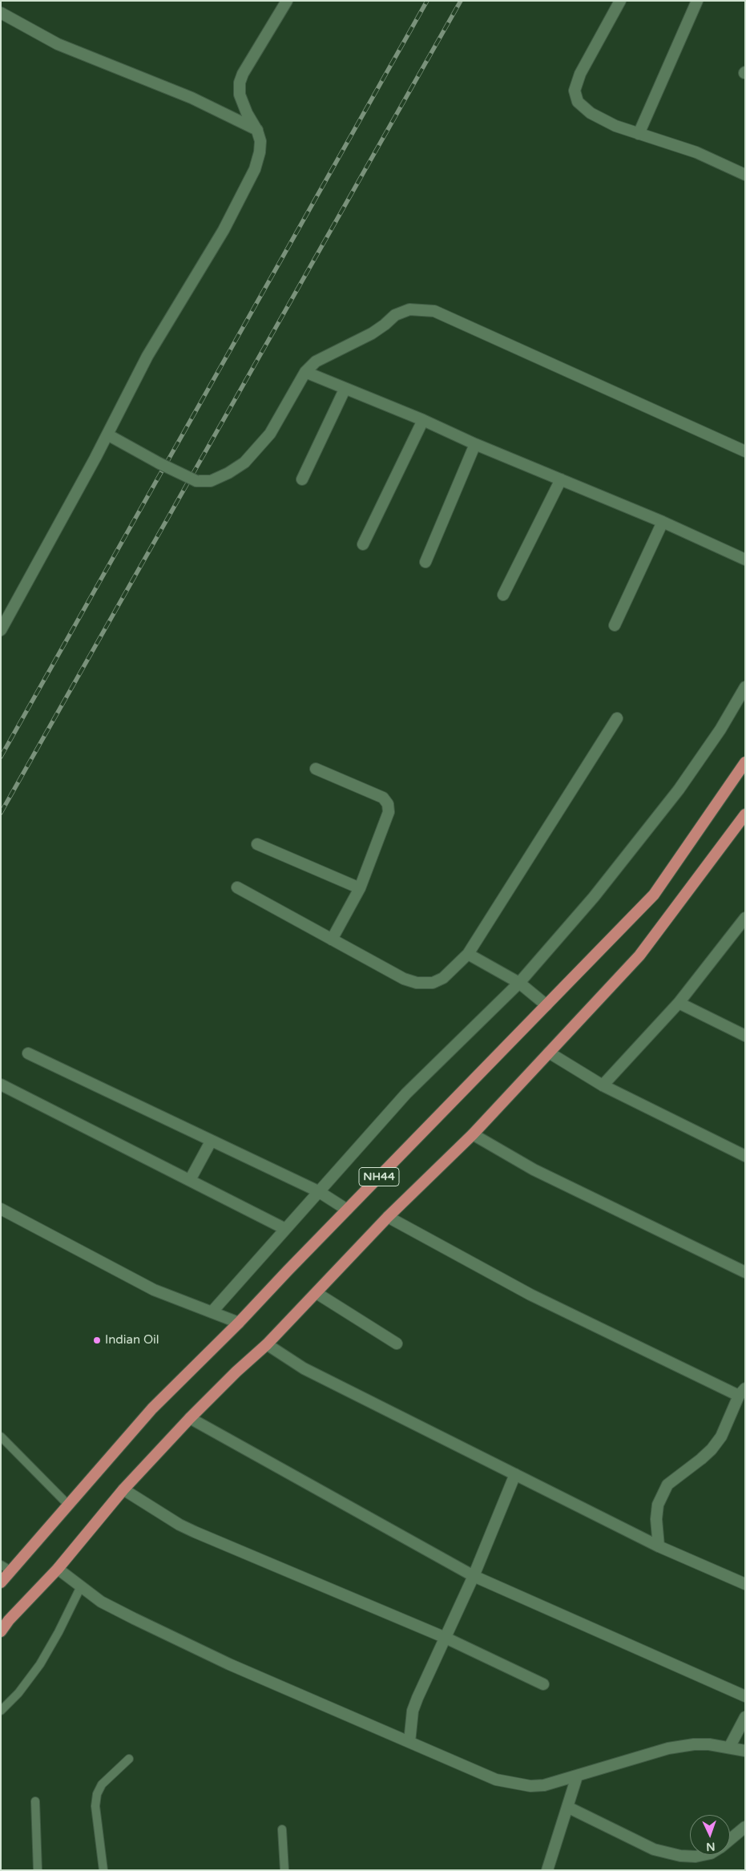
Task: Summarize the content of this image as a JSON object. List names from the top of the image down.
{
  "streets": {
    "highway": ["NH44"]
  },
  "places": ["Indian Oil"],
  "north": "bottom"
}
